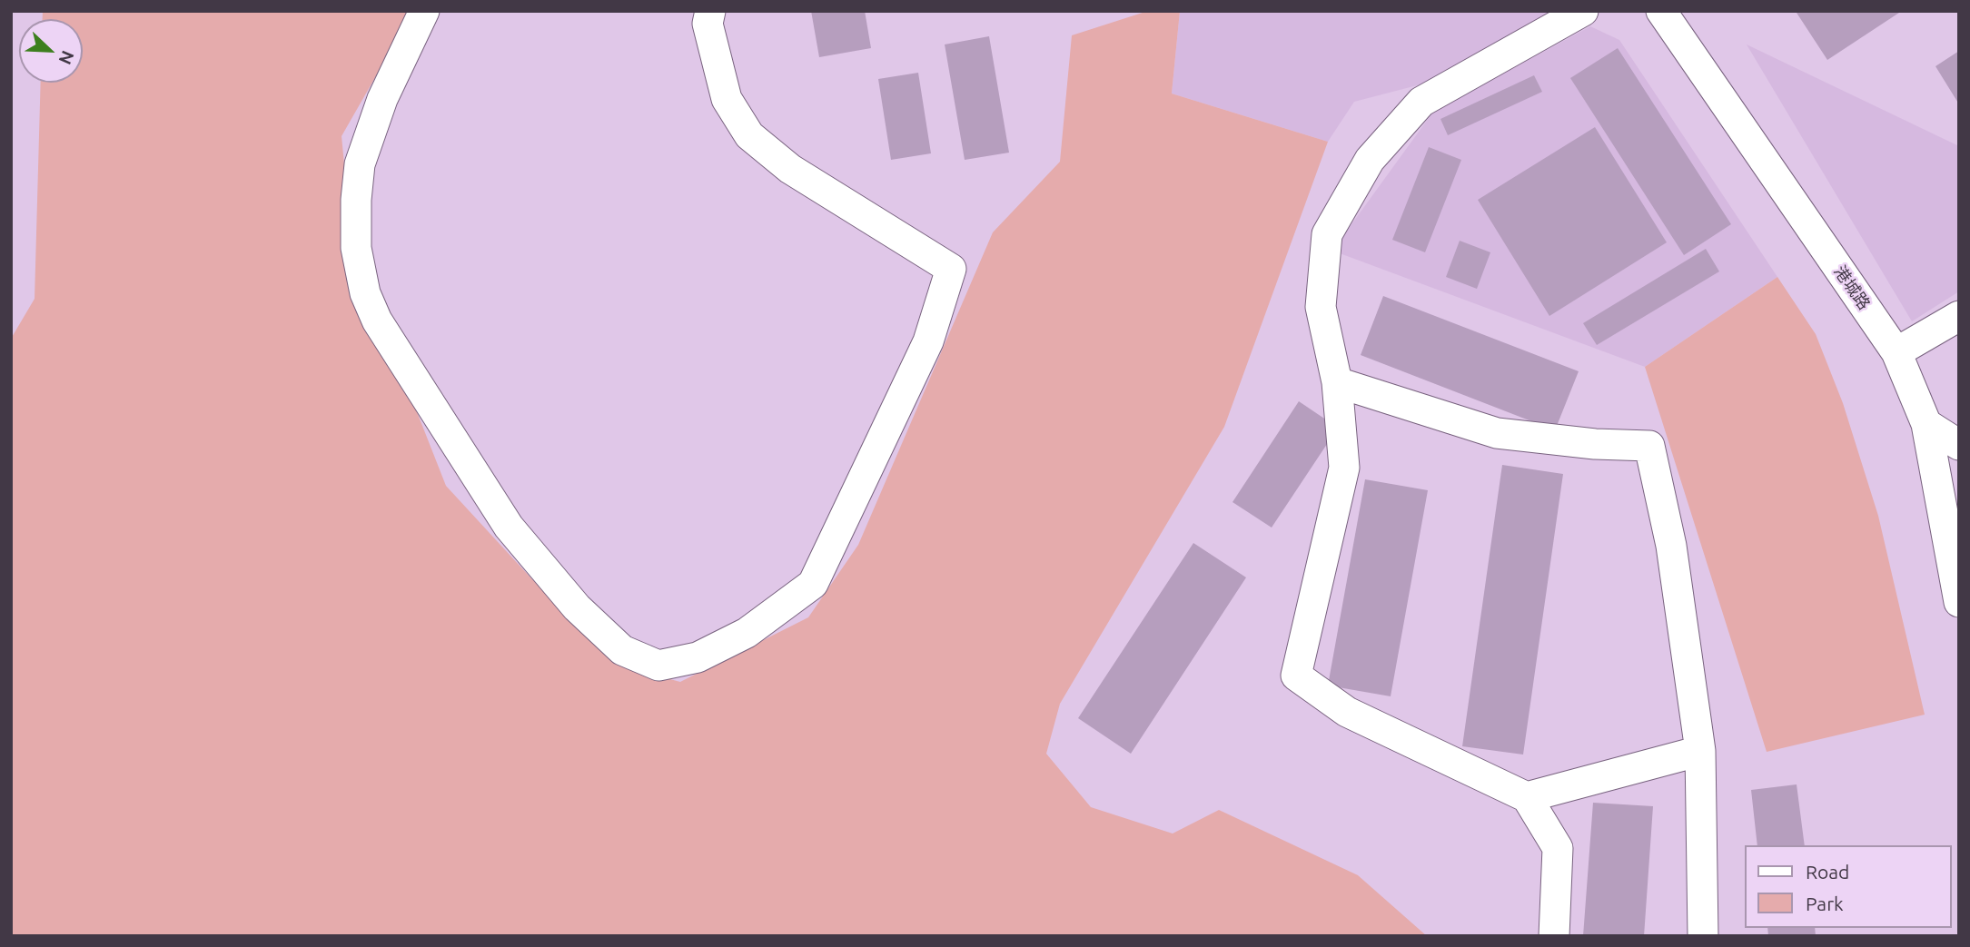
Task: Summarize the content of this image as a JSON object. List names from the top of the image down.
{
  "streets": {
    "street": ["港城路"]
  },
  "legend": ["Road", "Park"],
  "north": "bottom right"
}
